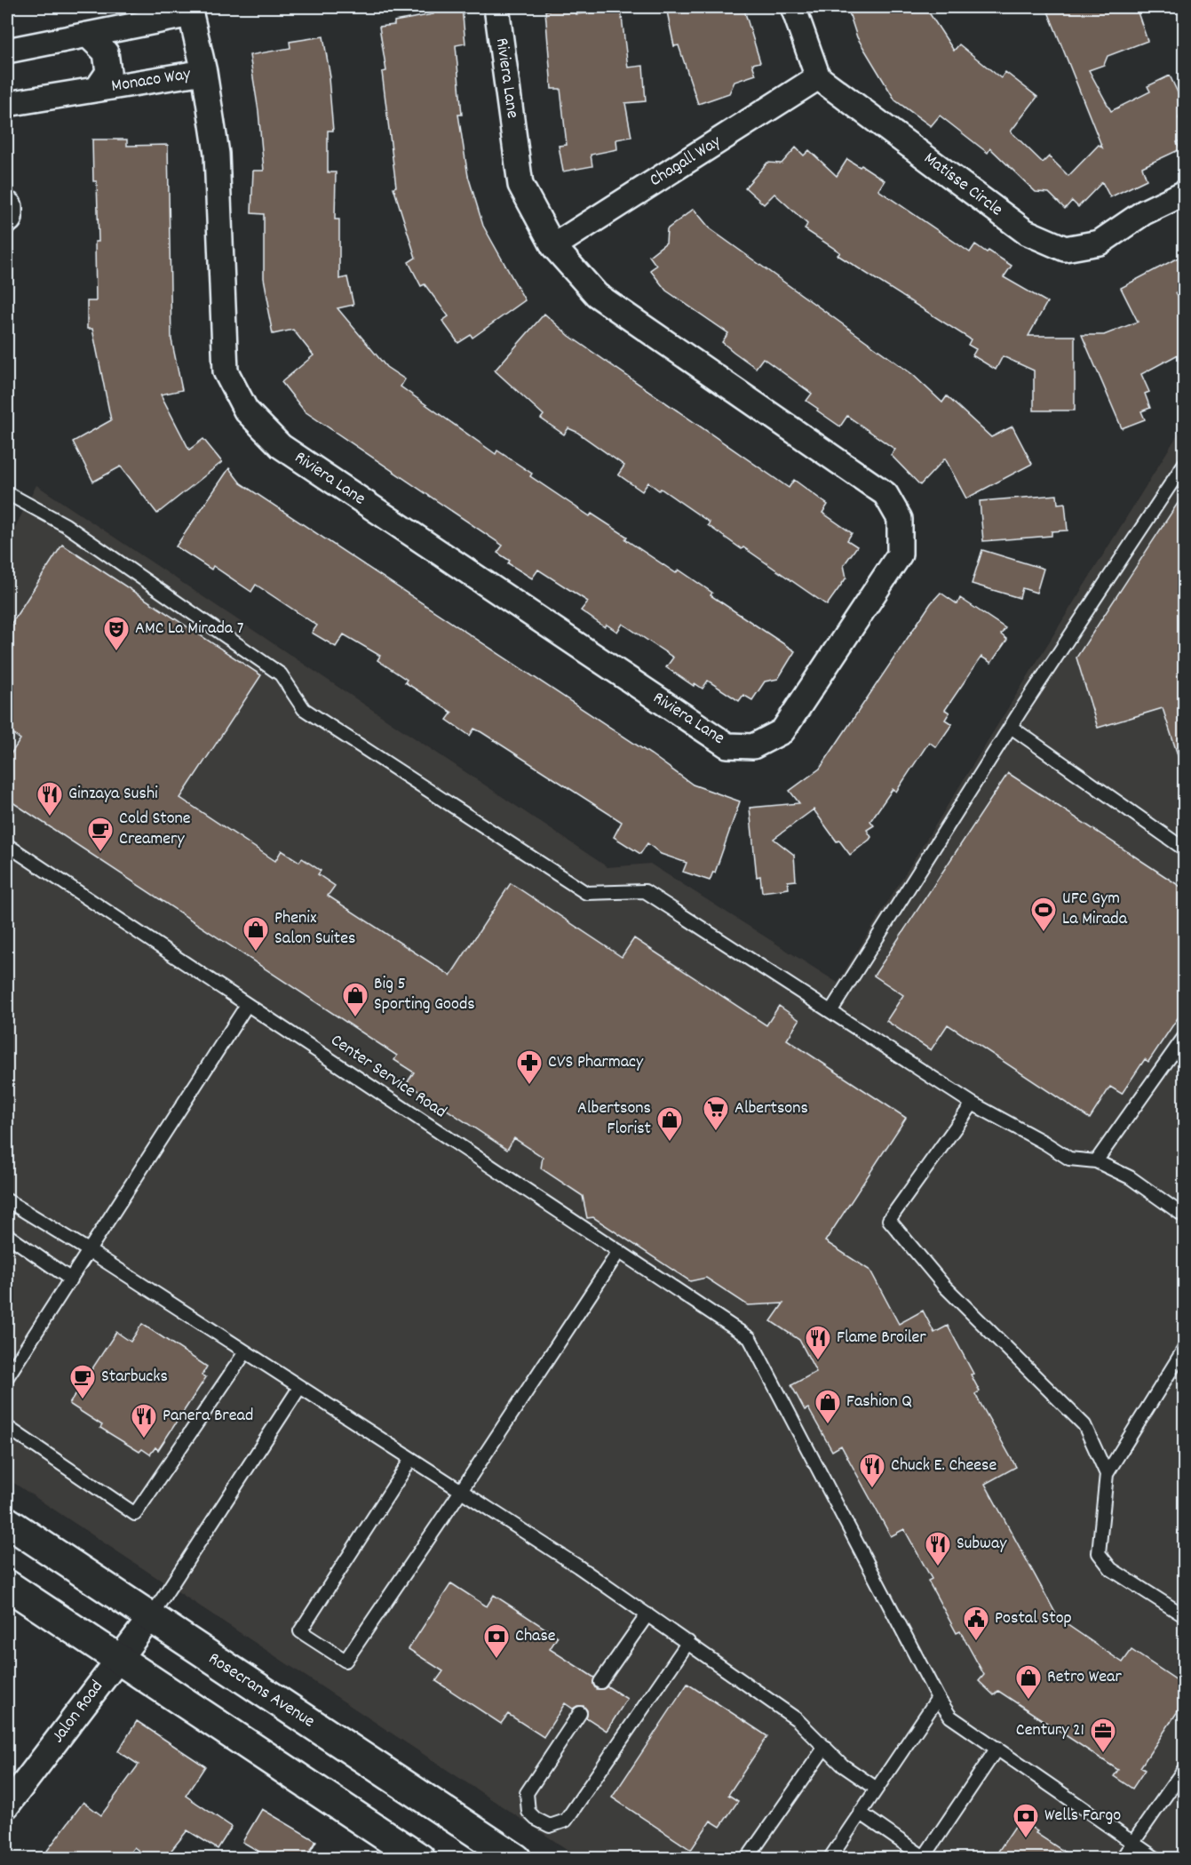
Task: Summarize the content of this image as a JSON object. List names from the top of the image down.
{
  "streets": {
    "main road": ["Rosecrans Avenue"],
    "street": [
      "Riviera Lane",
      "Monaco Way",
      "Chagall Way",
      "Matisse Circle",
      "Jalon Road"
    ],
    "lane": ["Center Service Road"]
  },
  "crossings": [
    ["Riviera Lane", "Monaco Way"],
    ["Riviera Lane", "Chagall Way"],
    ["Chagall Way", "Matisse Circle"],
    ["Rosecrans Avenue", "Jalon Road"]
  ],
  "places": {
    "theatre": ["AMC La Mirada 7"],
    "restaurant": [
      "Ginzaya Sushi",
      "Flame Broiler",
      "Panera Bread",
      "Chuck E. Cheese",
      "Subway"
    ],
    "cafe": ["Cold Stone Creamery", "Starbucks"],
    "sports": ["UFC Gym La Mirada"],
    "shop": [
      "Phenix Salon Suites",
      "Big 5 Sporting Goods",
      "Albertsons Florist",
      "Fashion Q",
      "Retro Wear"
    ],
    "pharmacy": ["CVS Pharmacy"],
    "supermarket": ["Albertsons"],
    "public building": ["Postal Stop"],
    "bank": ["Chase", "Wells Fargo"],
    "office": ["Century 21"]
  }
}
